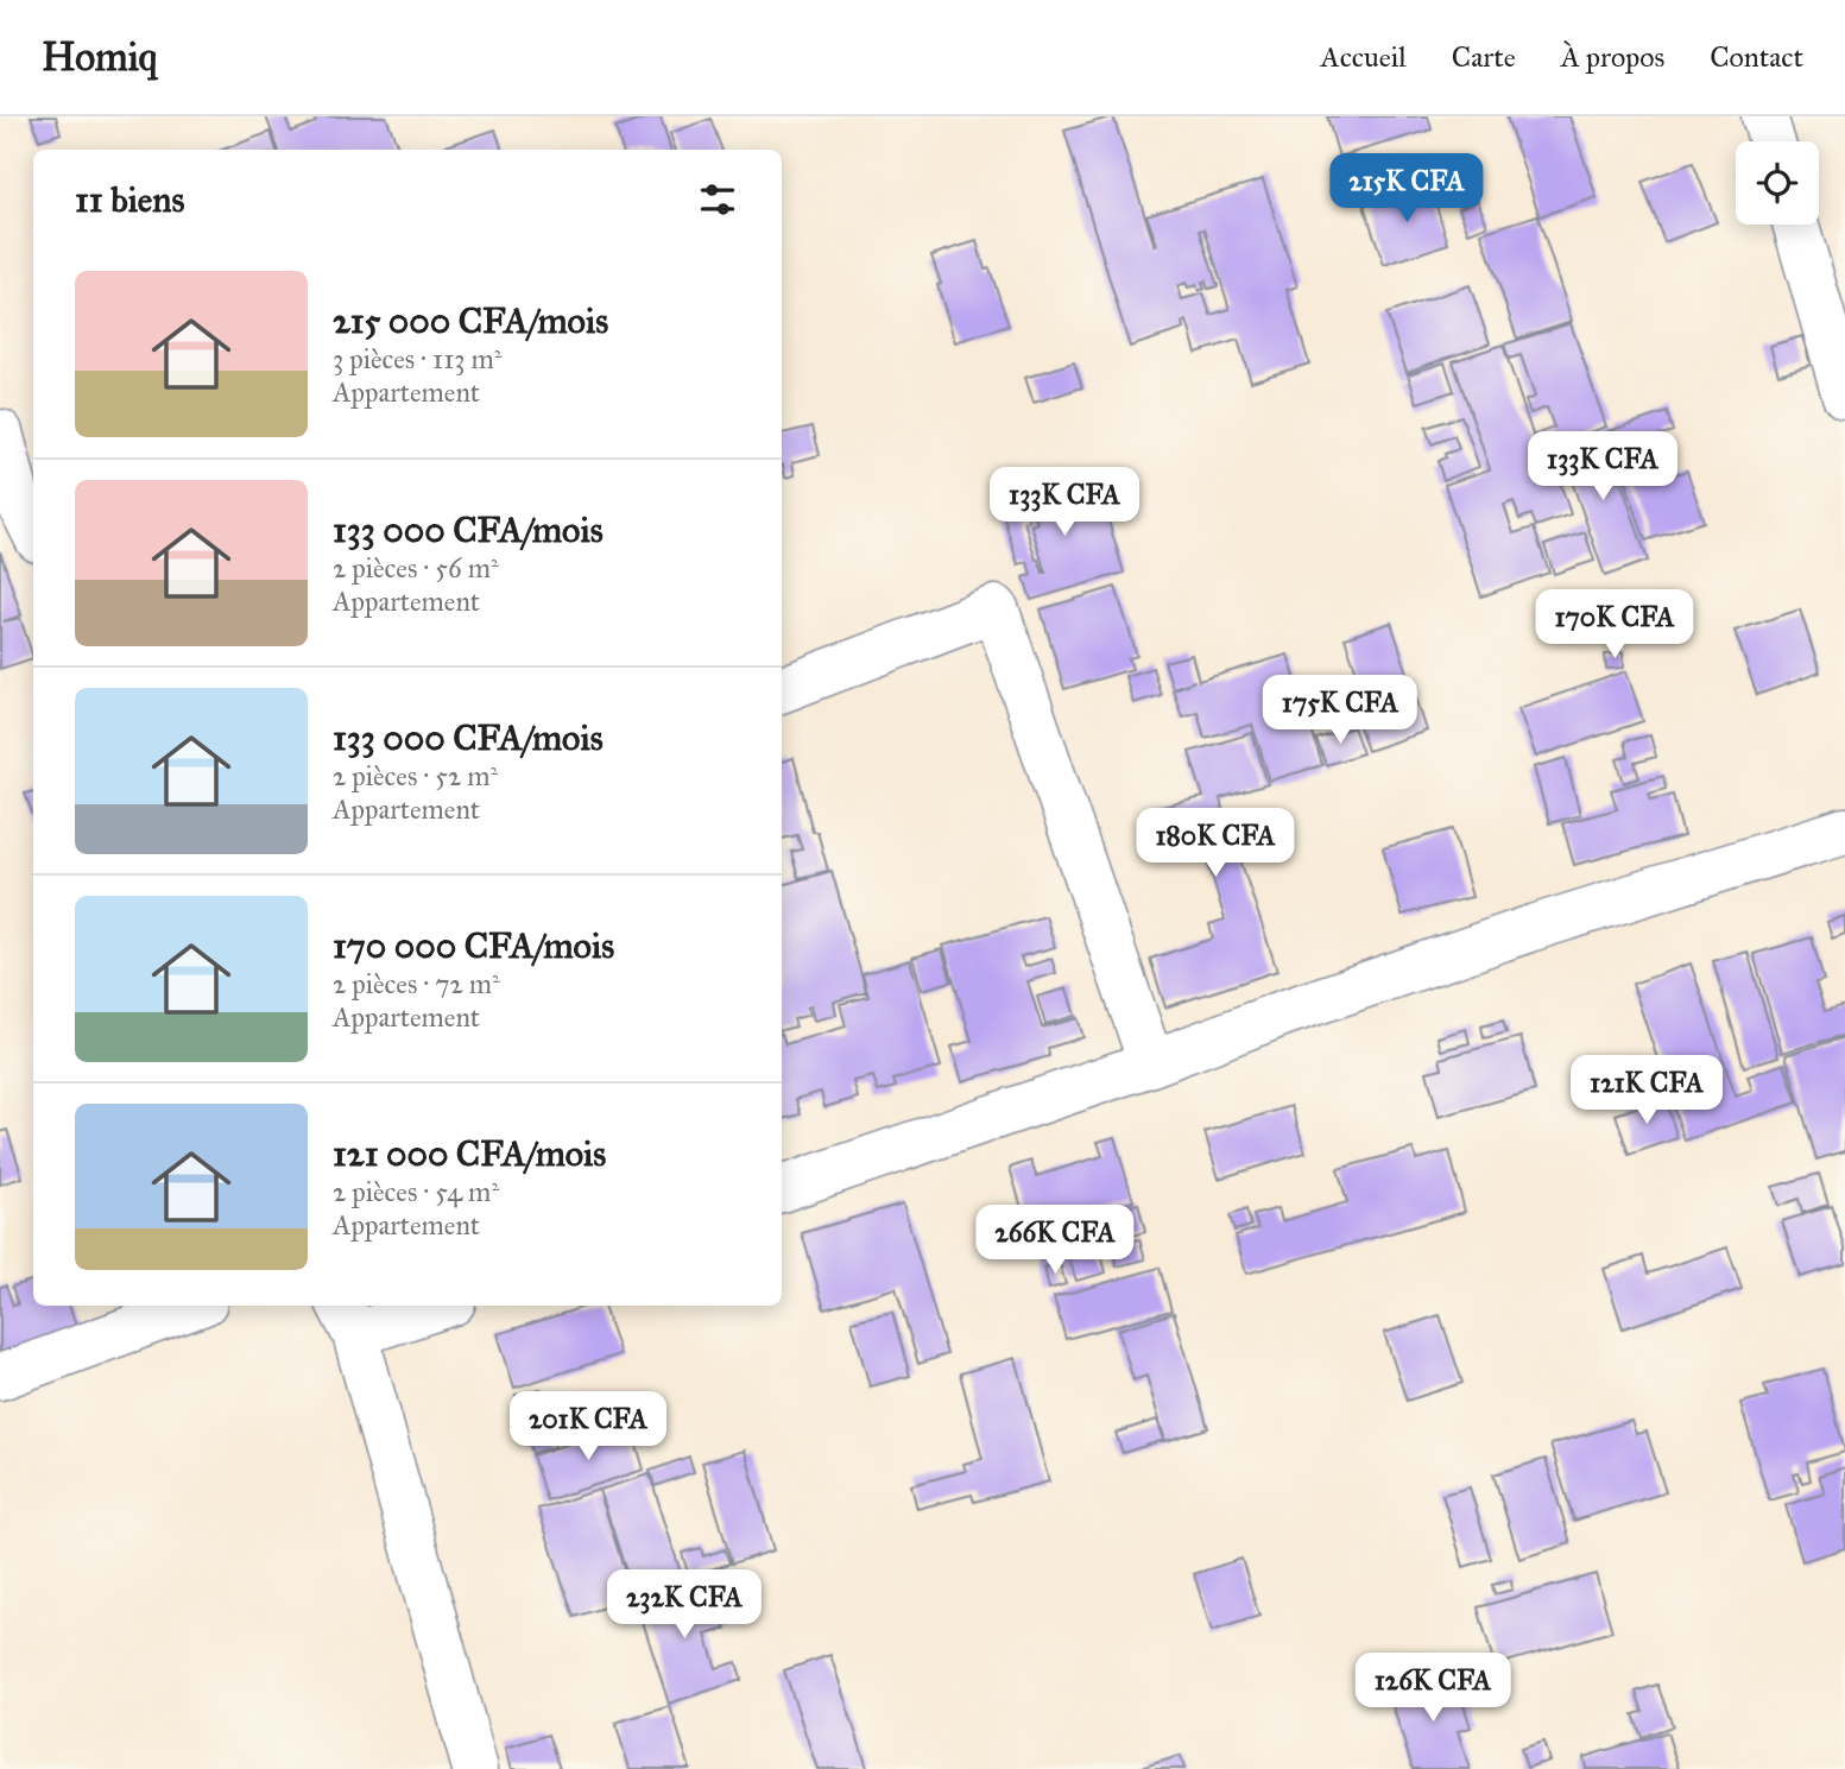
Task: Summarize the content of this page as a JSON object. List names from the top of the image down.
{
  "page": {
    "header": "Homiq",
    "nav": [
      "Accueil",
      "Carte",
      "À propos",
      "Contact"
    ],
    "heading": "11 biens",
    "price": [
      "215K CFA",
      "133K CFA",
      "133K CFA",
      "170K CFA",
      "175K CFA",
      "180K CFA",
      "121K CFA",
      "266K CFA",
      "201K CFA",
      "232K CFA",
      "126K CFA"
    ],
    "list": [
      {
        "name": "215 000 CFA/mois",
        "note": "3 pièces · 113 m² · Appartement"
      },
      {
        "name": "133 000 CFA/mois",
        "note": "2 pièces · 56 m² · Appartement"
      },
      {
        "name": "133 000 CFA/mois",
        "note": "2 pièces · 52 m² · Appartement"
      },
      {
        "name": "170 000 CFA/mois",
        "note": "2 pièces · 72 m² · Appartement"
      },
      {
        "name": "121 000 CFA/mois",
        "note": "2 pièces · 54 m² · Appartement"
      }
    ]
  }
}
